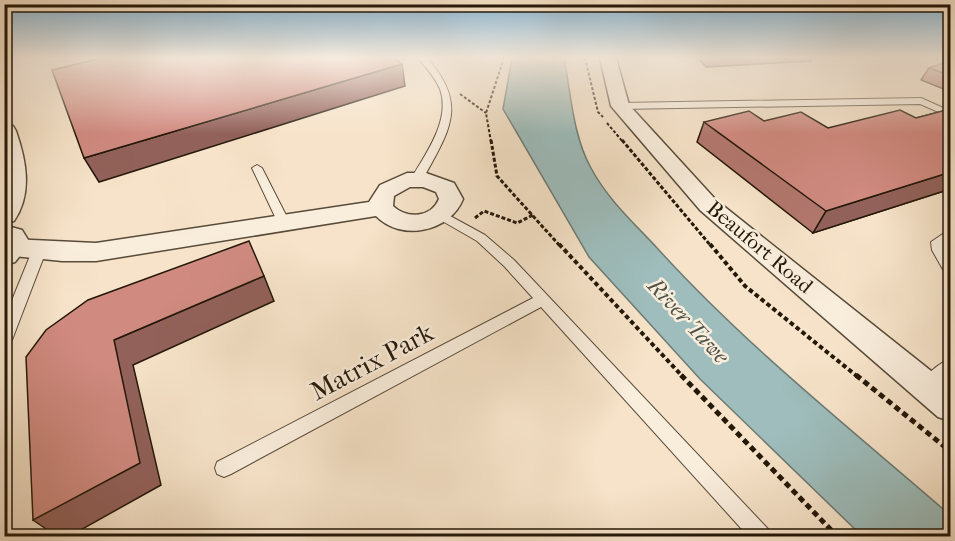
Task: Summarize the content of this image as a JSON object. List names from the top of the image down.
{
  "streets": {
    "street": ["Beaufort Road"],
    "lane": ["Matrix Park"]
  },
  "water": ["River Tawe"]
}
